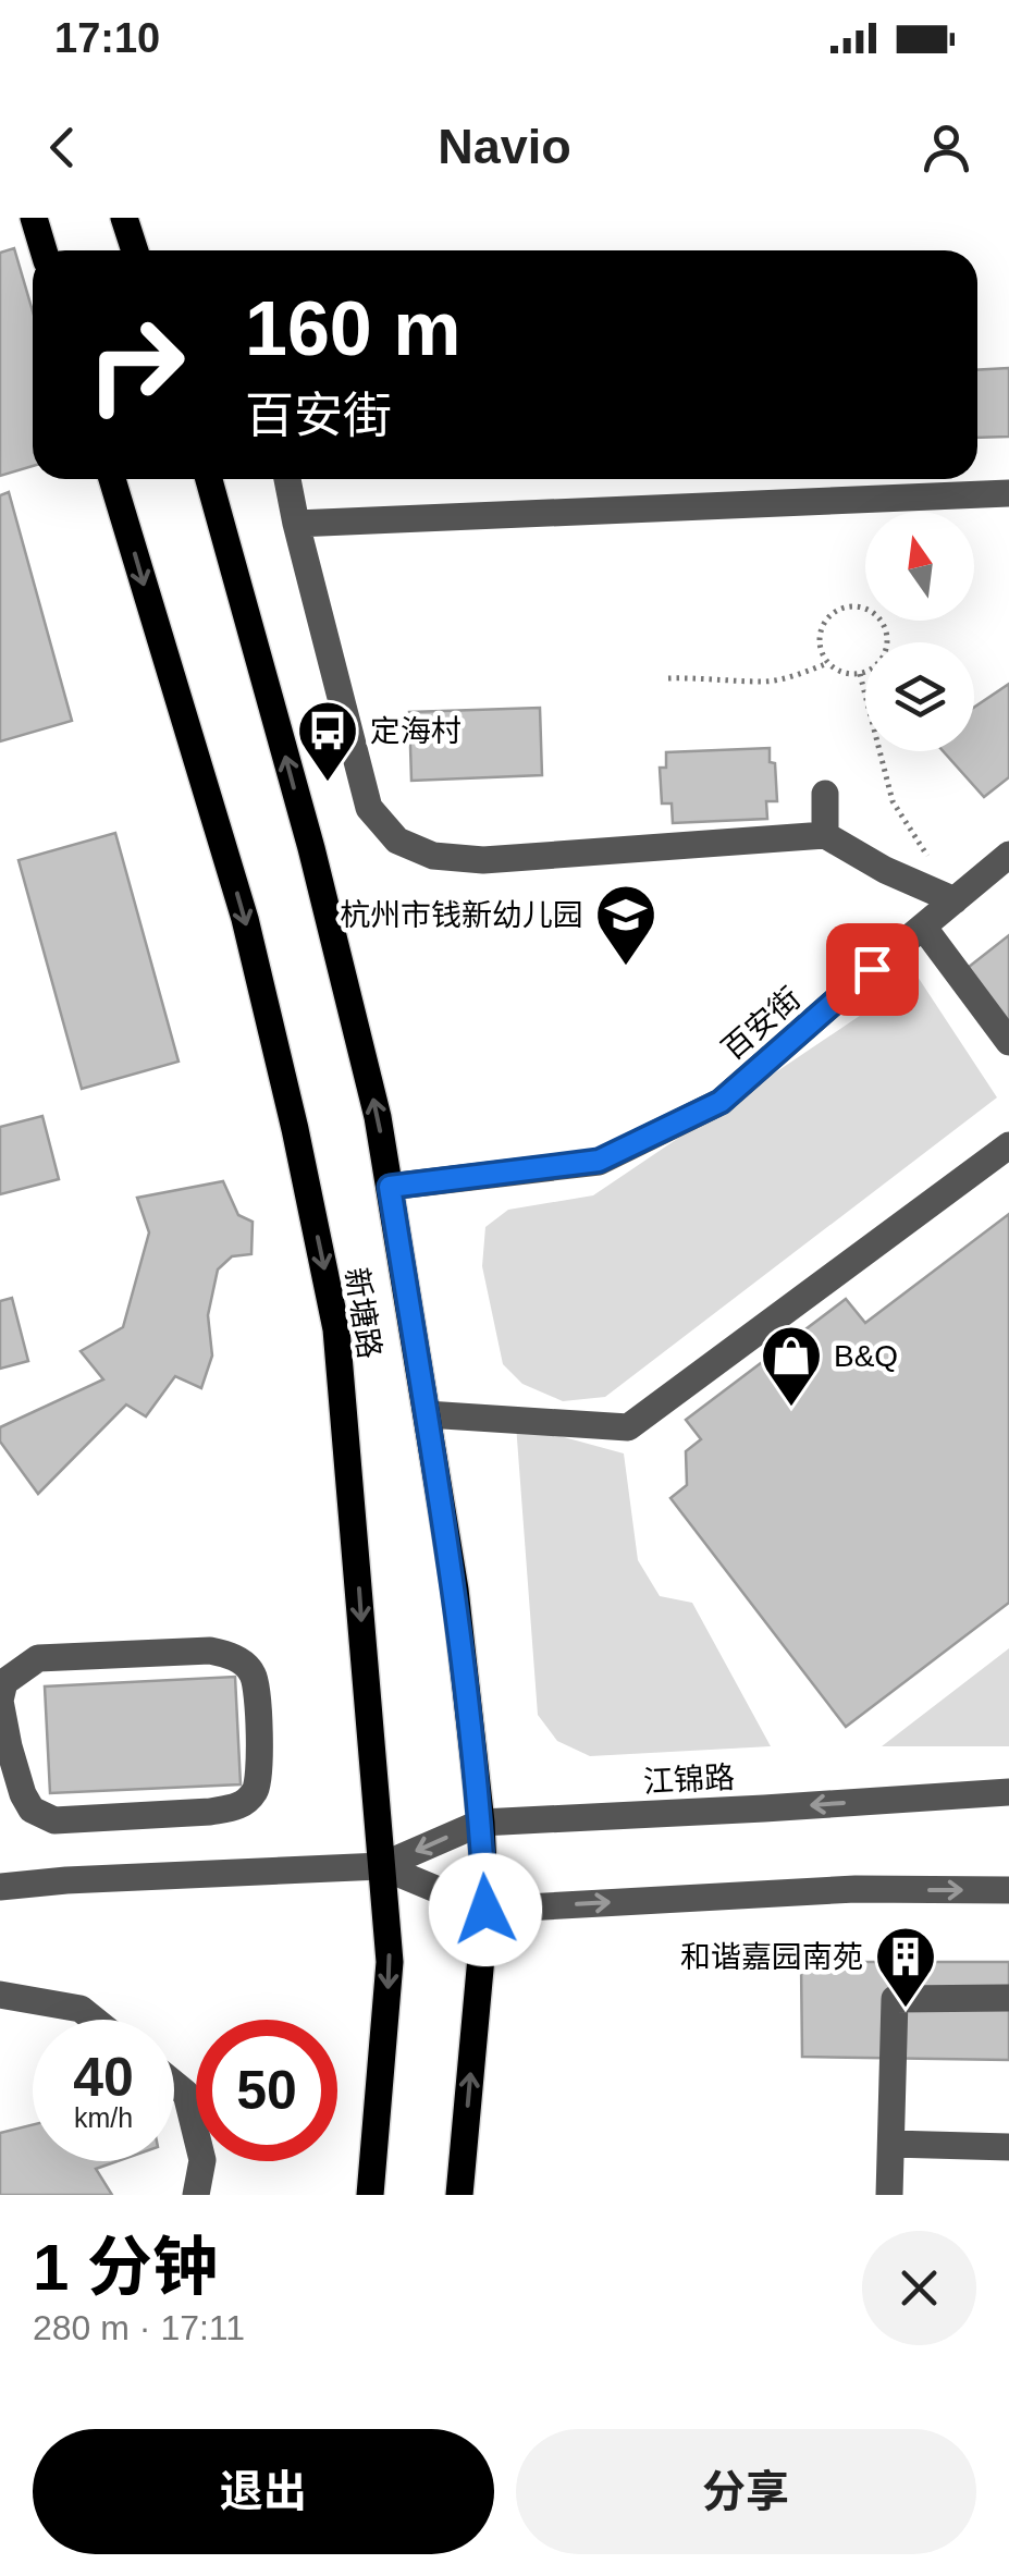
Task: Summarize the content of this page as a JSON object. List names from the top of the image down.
{
  "streets": {
    "main road": ["新塘路"],
    "street": ["百安街", "江锦路"]
  },
  "crossings": [
    ["百安街", "新塘路"],
    ["新塘路", "江锦路"]
  ],
  "places": {
    "bus stop": ["定海村"],
    "school or university": ["杭州市钱新幼儿园"],
    "shop": ["B&Q"],
    "building": ["和谐嘉园南苑"]
  },
  "north": "top",
  "page": {
    "status": "17:10",
    "header": "Navio",
    "turn": ["160 m", "百安街"],
    "speed": "40 km/h",
    "limit": "50",
    "heading": ["1 分钟", "280 m · 17:11"],
    "buttons": ["退出", "分享"]
  }
}
